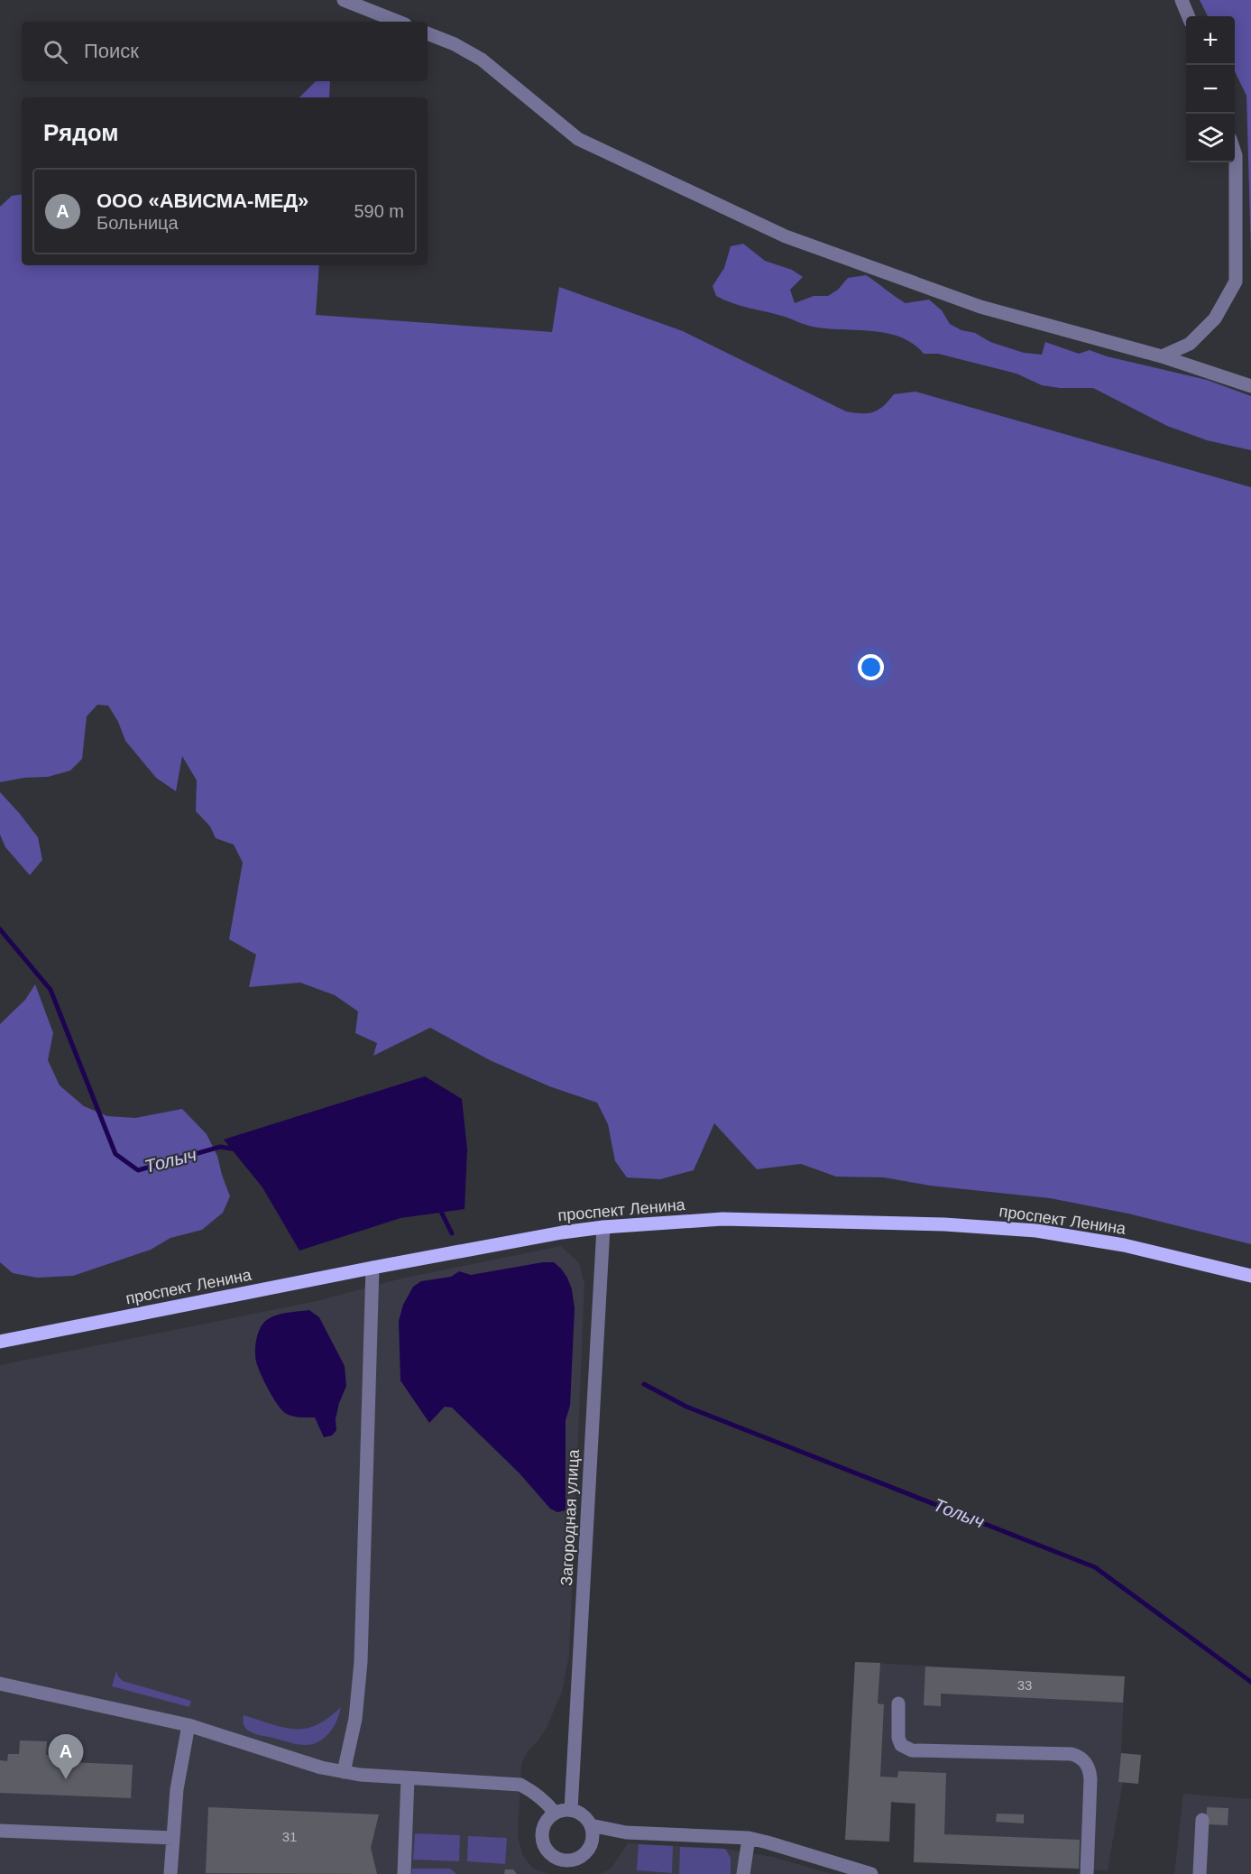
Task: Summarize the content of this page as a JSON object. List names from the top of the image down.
{
  "streets": {
    "main road": ["проспект Ленина"],
    "street": ["Загородная улица"]
  },
  "crossings": [
    ["проспект Ленина", "Загородная улица"]
  ],
  "water": ["Толыч"],
  "house_numbers": ["33", "31"],
  "page": {
    "map_buttons": ["+", "−"],
    "search": "Поиск",
    "heading": "Рядом",
    "list": [
      {
        "mark": "A",
        "name": "ООО «АВИСМА-МЕД»",
        "note": "Больница",
        "value": "590 m"
      }
    ],
    "pins": "A"
  }
}
